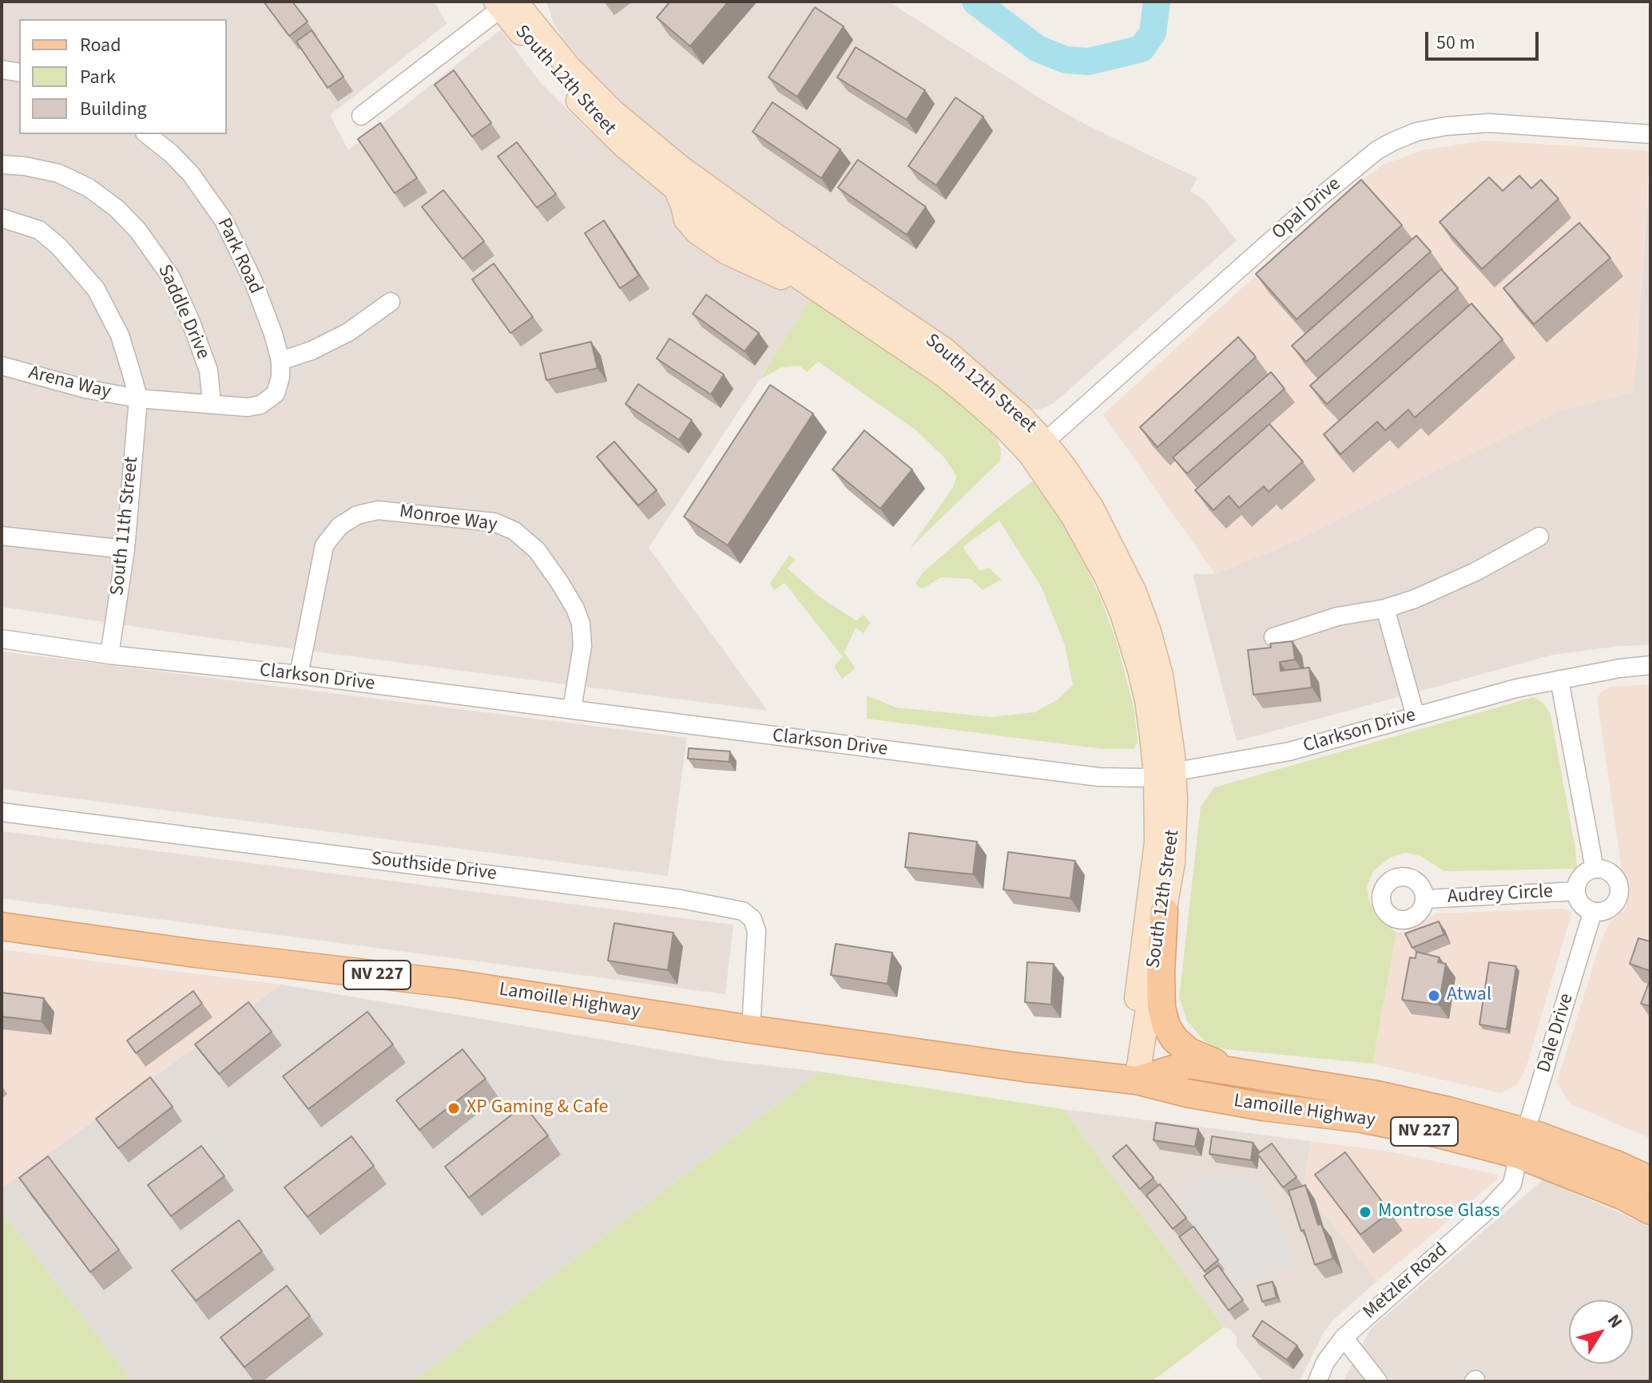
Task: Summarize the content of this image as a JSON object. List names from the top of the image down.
{
  "streets": {
    "main road": ["South 12th Street", "NV 227", "Lamoille Highway"],
    "street": [
      "Opal Drive",
      "Park Road",
      "Saddle Drive",
      "Arena Way",
      "Monroe Way",
      "South 11th Street",
      "Clarkson Drive",
      "Southside Drive",
      "Audrey Circle",
      "Dale Drive",
      "Metzler Road"
    ]
  },
  "crossings": [
    ["South 12th Street", "Opal Drive"],
    ["South 12th Street", "Clarkson Drive"],
    ["South 12th Street", "Lamoille Highway"],
    ["Park Road", "Saddle Drive"],
    ["Arena Way", "South 11th Street"],
    ["Monroe Way", "Clarkson Drive"],
    ["South 11th Street", "Clarkson Drive"],
    ["Southside Drive", "Lamoille Highway"],
    ["Audrey Circle", "Dale Drive"],
    ["Lamoille Highway", "Dale Drive"],
    ["Lamoille Highway", "Metzler Road"],
    ["Dale Drive", "Metzler Road"]
  ],
  "places": ["Atwal", "XP Gaming & Cafe", "Montrose Glass"],
  "legend": ["Road", "Park", "Building"],
  "scale_bar": "50 m",
  "north": "top right"
}
